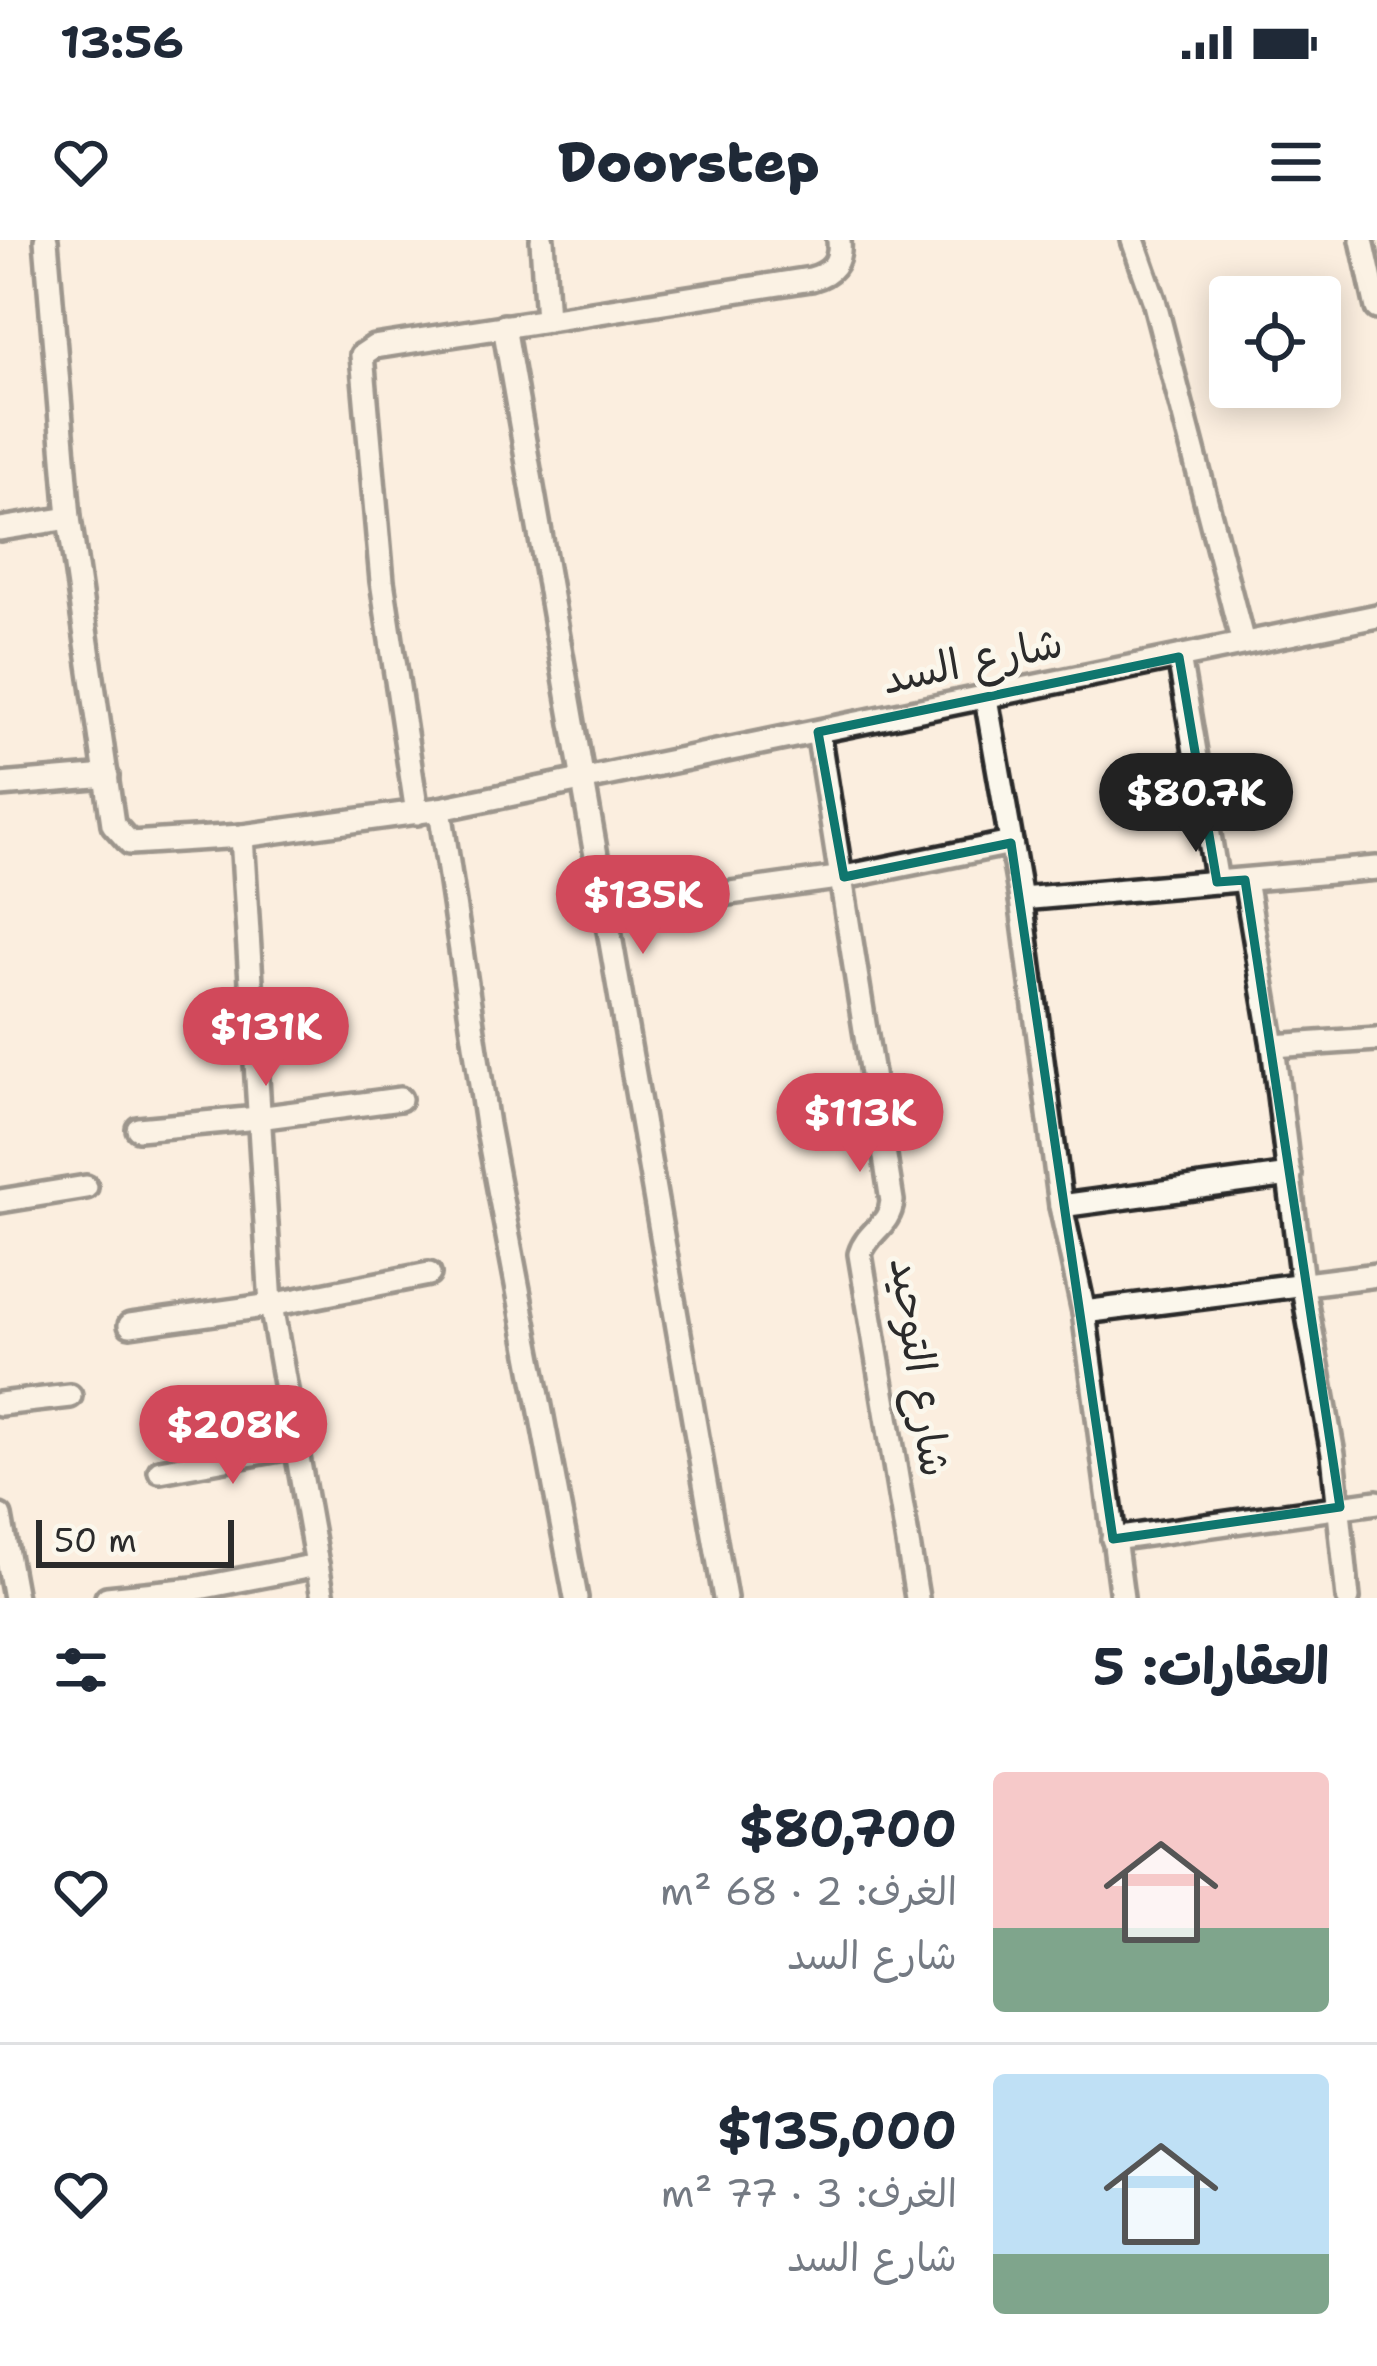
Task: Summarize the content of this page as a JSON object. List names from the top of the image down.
{
  "streets": {
    "street": ["شارع السد", "شارع التوحيد"]
  },
  "crossings": [
    ["شارع السد", "شارع التوحيد"]
  ],
  "scale_bar": "50 m",
  "page": {
    "status": "13:56",
    "header": "Doorstep",
    "price": [
      "$80.7K",
      "$135K",
      "$131K",
      "$113K",
      "$208K"
    ],
    "scale": "50 m",
    "heading": "العقارات: 5",
    "list": [
      {
        "name": "$80,700",
        "note": "الغرف: 2 · 68 m² · شارع السد"
      },
      {
        "name": "$135,000",
        "note": "الغرف: 3 · 77 m² · شارع السد"
      }
    ]
  }
}
